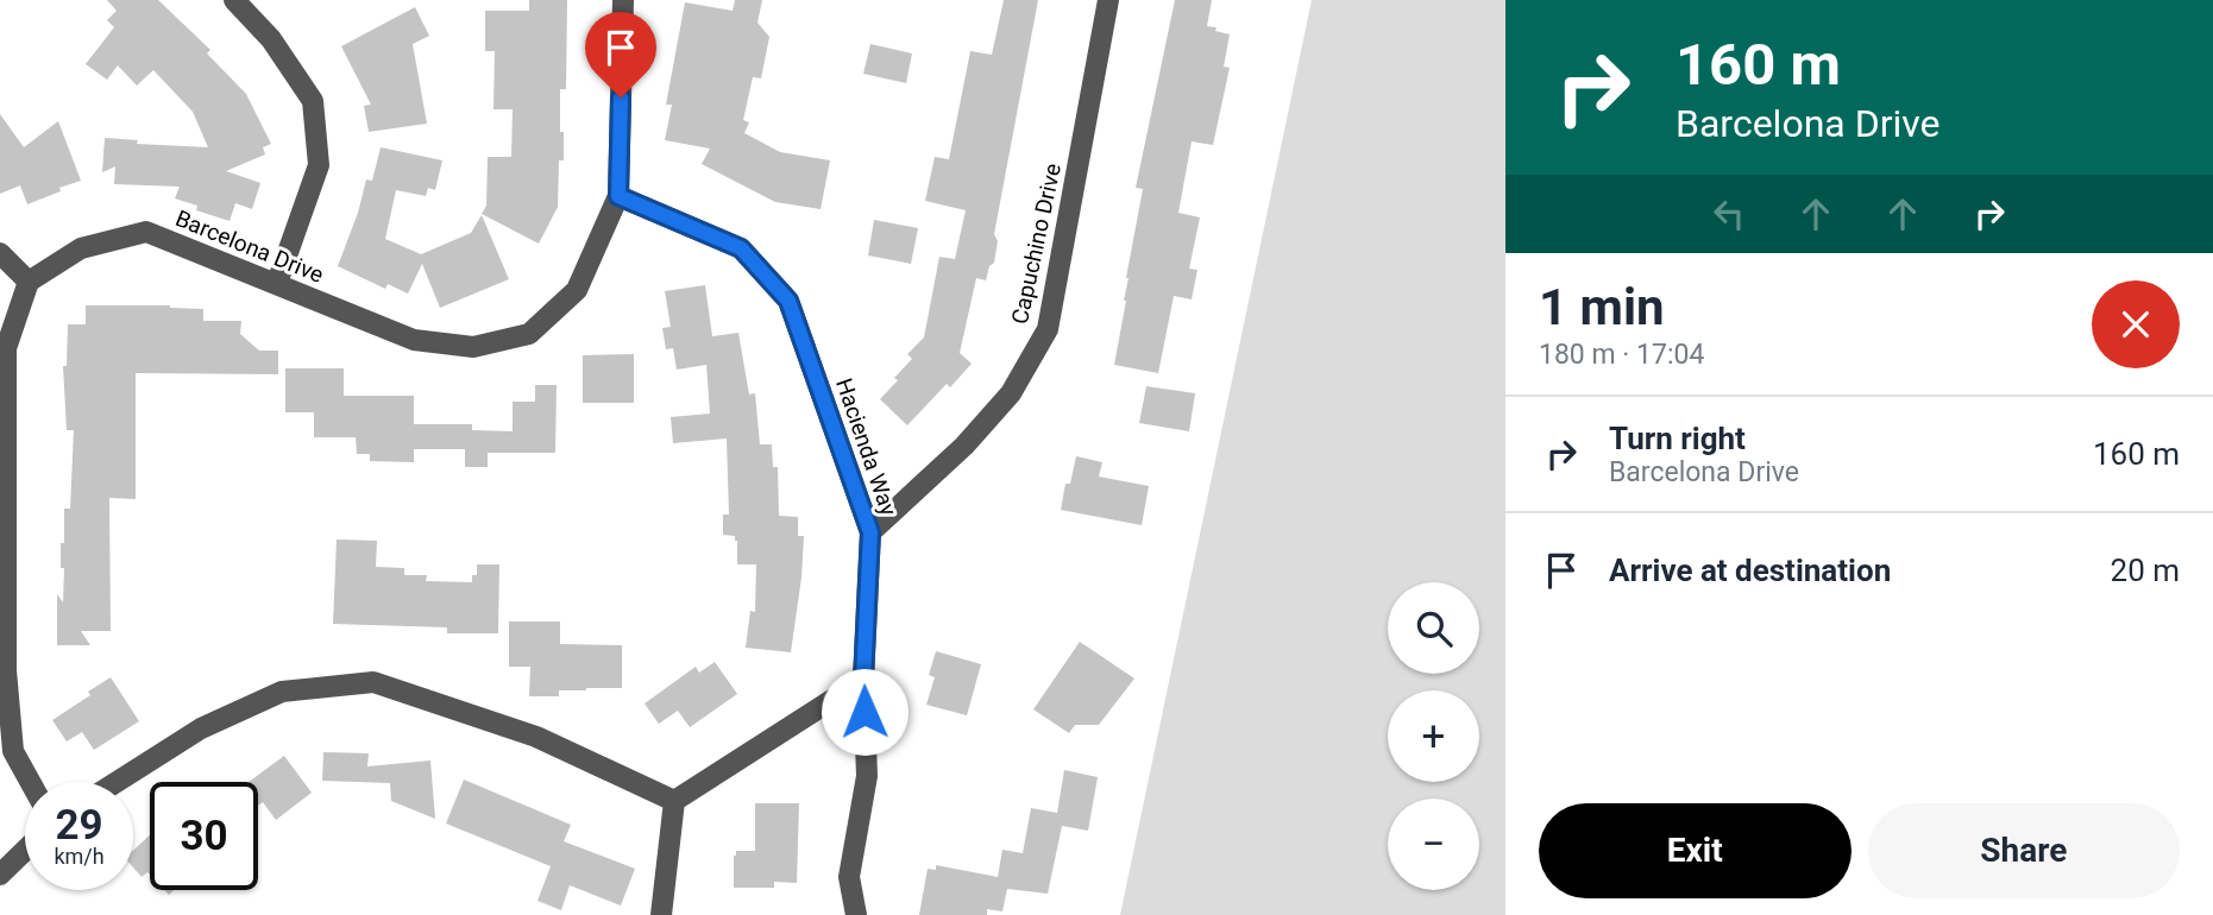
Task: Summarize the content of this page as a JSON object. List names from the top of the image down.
{
  "streets": {
    "street": ["Capuchino Drive", "Barcelona Drive", "Hacienda Way"]
  },
  "crossings": [
    ["Capuchino Drive", "Hacienda Way"],
    ["Barcelona Drive", "Hacienda Way"]
  ],
  "page": {
    "turn": ["160 m", "Barcelona Drive"],
    "heading": ["1 min", "180 m · 17:04"],
    "list": [
      {
        "name": "Turn right",
        "note": "Barcelona Drive",
        "value": "160 m"
      },
      {
        "name": "Arrive at destination",
        "value": "20 m"
      }
    ],
    "map_buttons": ["+", "−"],
    "speed": "29 km/h",
    "limit": "30",
    "buttons": ["Exit", "Share"]
  }
}
